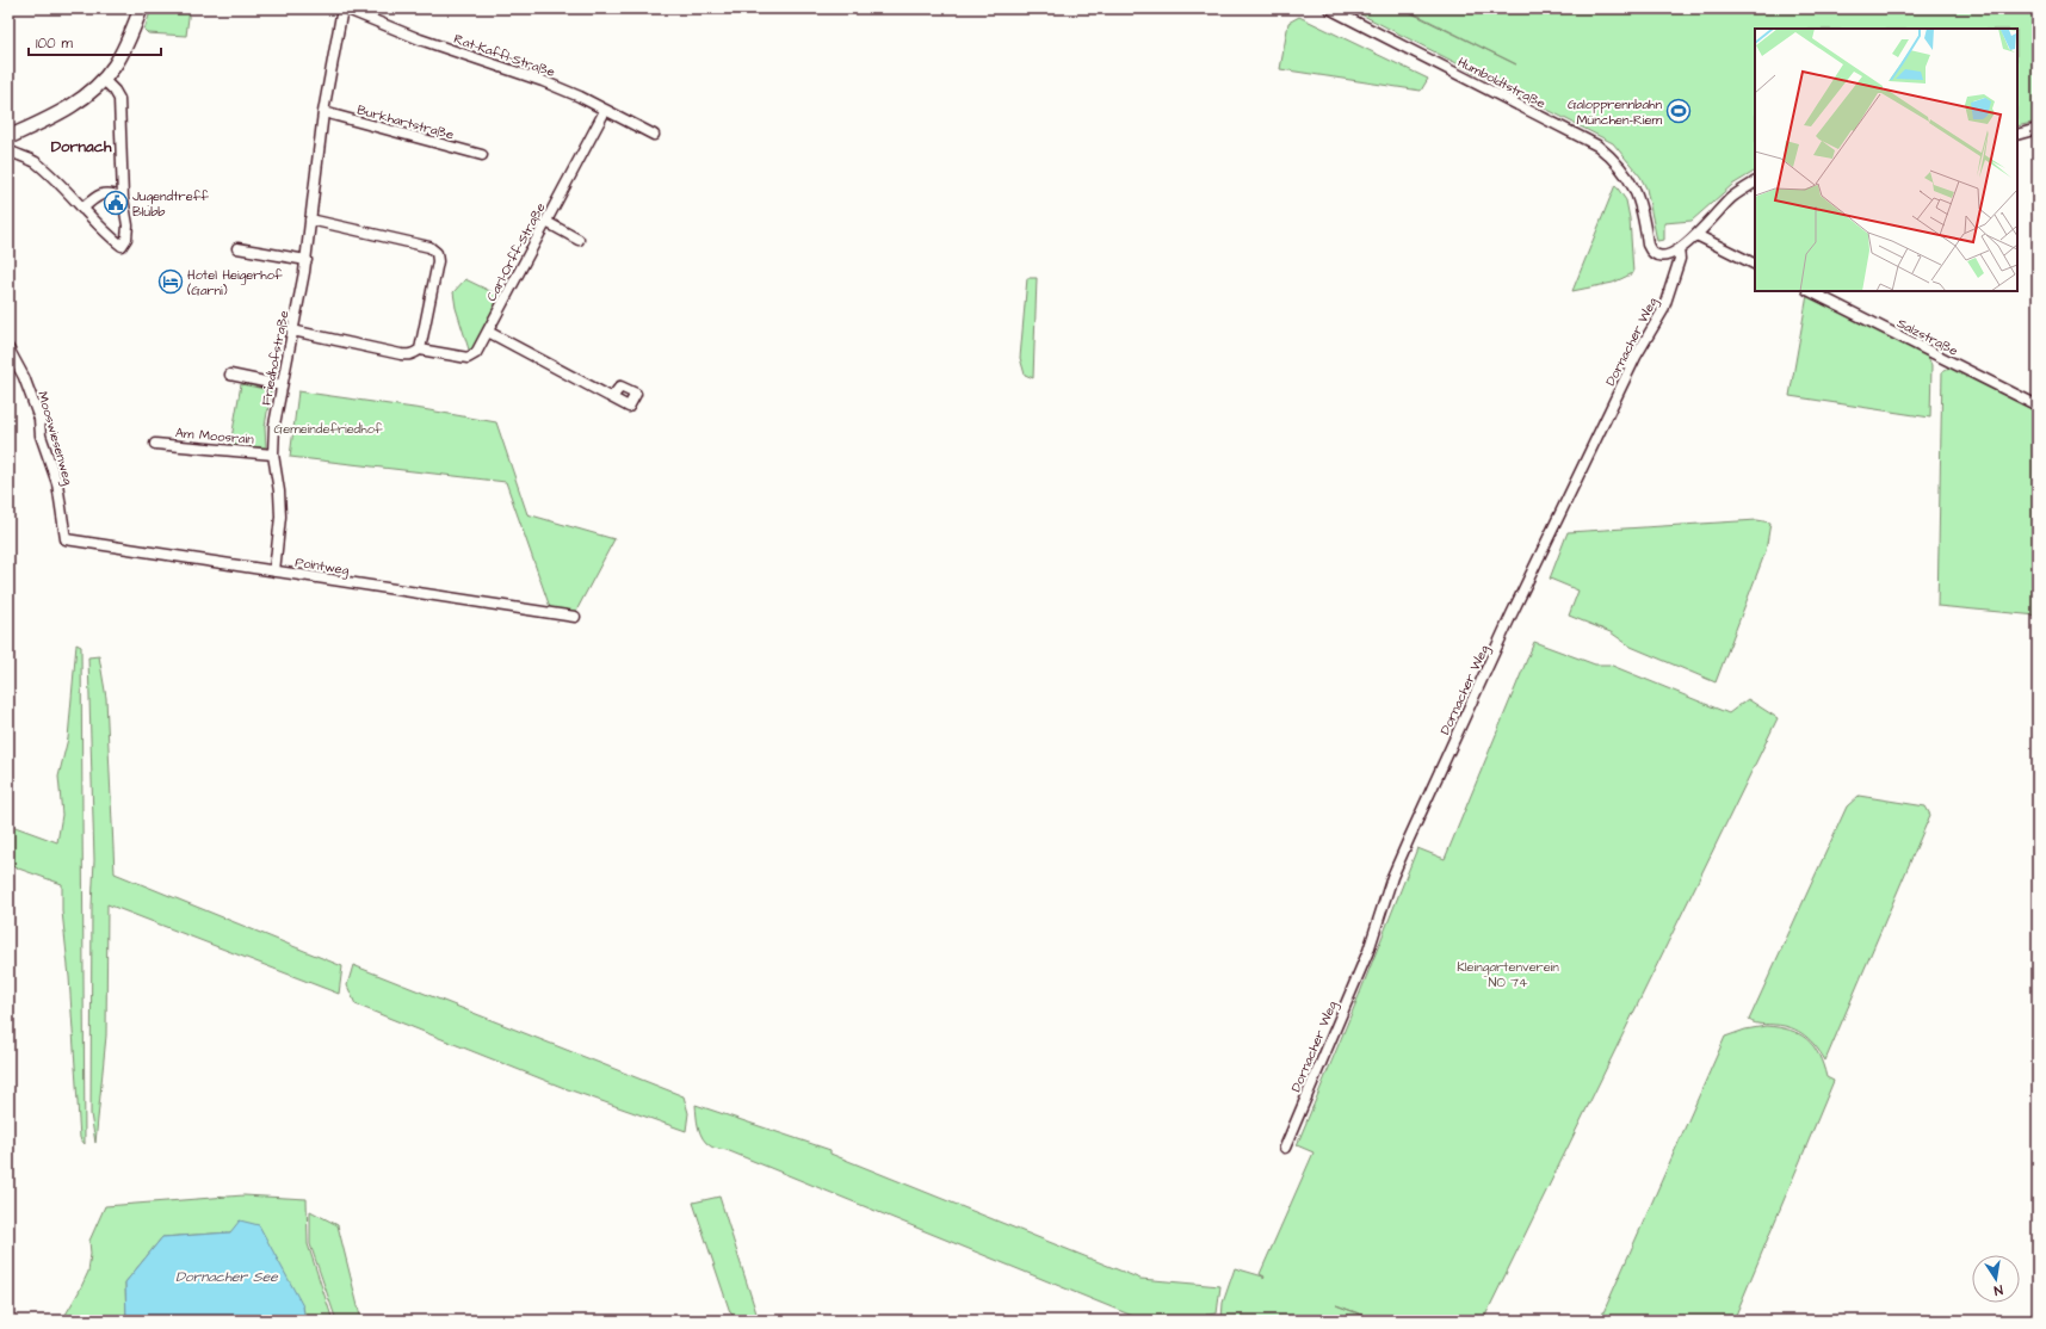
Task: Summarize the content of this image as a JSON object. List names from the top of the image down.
{
  "streets": {
    "street": [
      "Rat-Kaffl-Straße",
      "Humboldtstraße",
      "Burkhartstraße",
      "Carl-Orff-Straße",
      "Salzstraße",
      "Dornacher Weg",
      "Friedhofstraße",
      "Am Moosrain",
      "Mooswiesenweg",
      "Pointweg"
    ]
  },
  "crossings": [
    ["Rat-Kaffl-Straße", "Carl-Orff-Straße"],
    ["Rat-Kaffl-Straße", "Friedhofstraße"],
    ["Humboldtstraße", "Dornacher Weg"],
    ["Burkhartstraße", "Friedhofstraße"],
    ["Friedhofstraße", "Am Moosrain"],
    ["Friedhofstraße", "Pointweg"],
    ["Mooswiesenweg", "Pointweg"]
  ],
  "districts": ["Dornach"],
  "water": ["Dornacher See"],
  "parks": ["Gemeindefriedhof", "Kleingartenverein NO 74"],
  "places": {
    "sports": ["Galopprennbahn München-Riem"],
    "public building": ["Jugendtreff Blubb"],
    "hotel": ["Hotel Heigerhof (Garni)"]
  },
  "scale_bar": "100 m",
  "north": "bottom"
}
